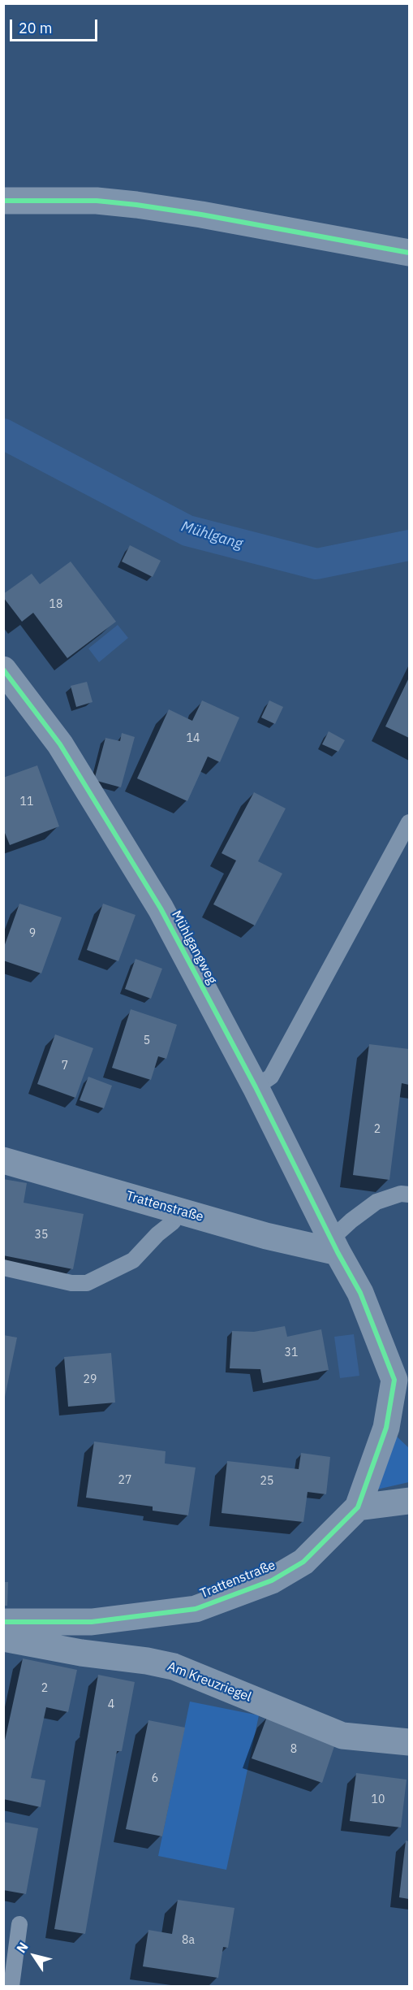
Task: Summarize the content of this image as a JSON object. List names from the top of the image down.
{
  "streets": {
    "street": ["Mühlgangweg", "Trattenstraße", "Am Kreuzriegel"]
  },
  "crossings": [
    ["Mühlgangweg", "Trattenstraße"]
  ],
  "water": ["Mühlgang"],
  "house_numbers": [
    "18",
    "14",
    "11",
    "9",
    "5",
    "7",
    "2",
    "35",
    "31",
    "29",
    "27",
    "25",
    "2",
    "4",
    "8",
    "6",
    "10",
    "8a"
  ],
  "scale_bar": "20 m",
  "north": "top left"
}
